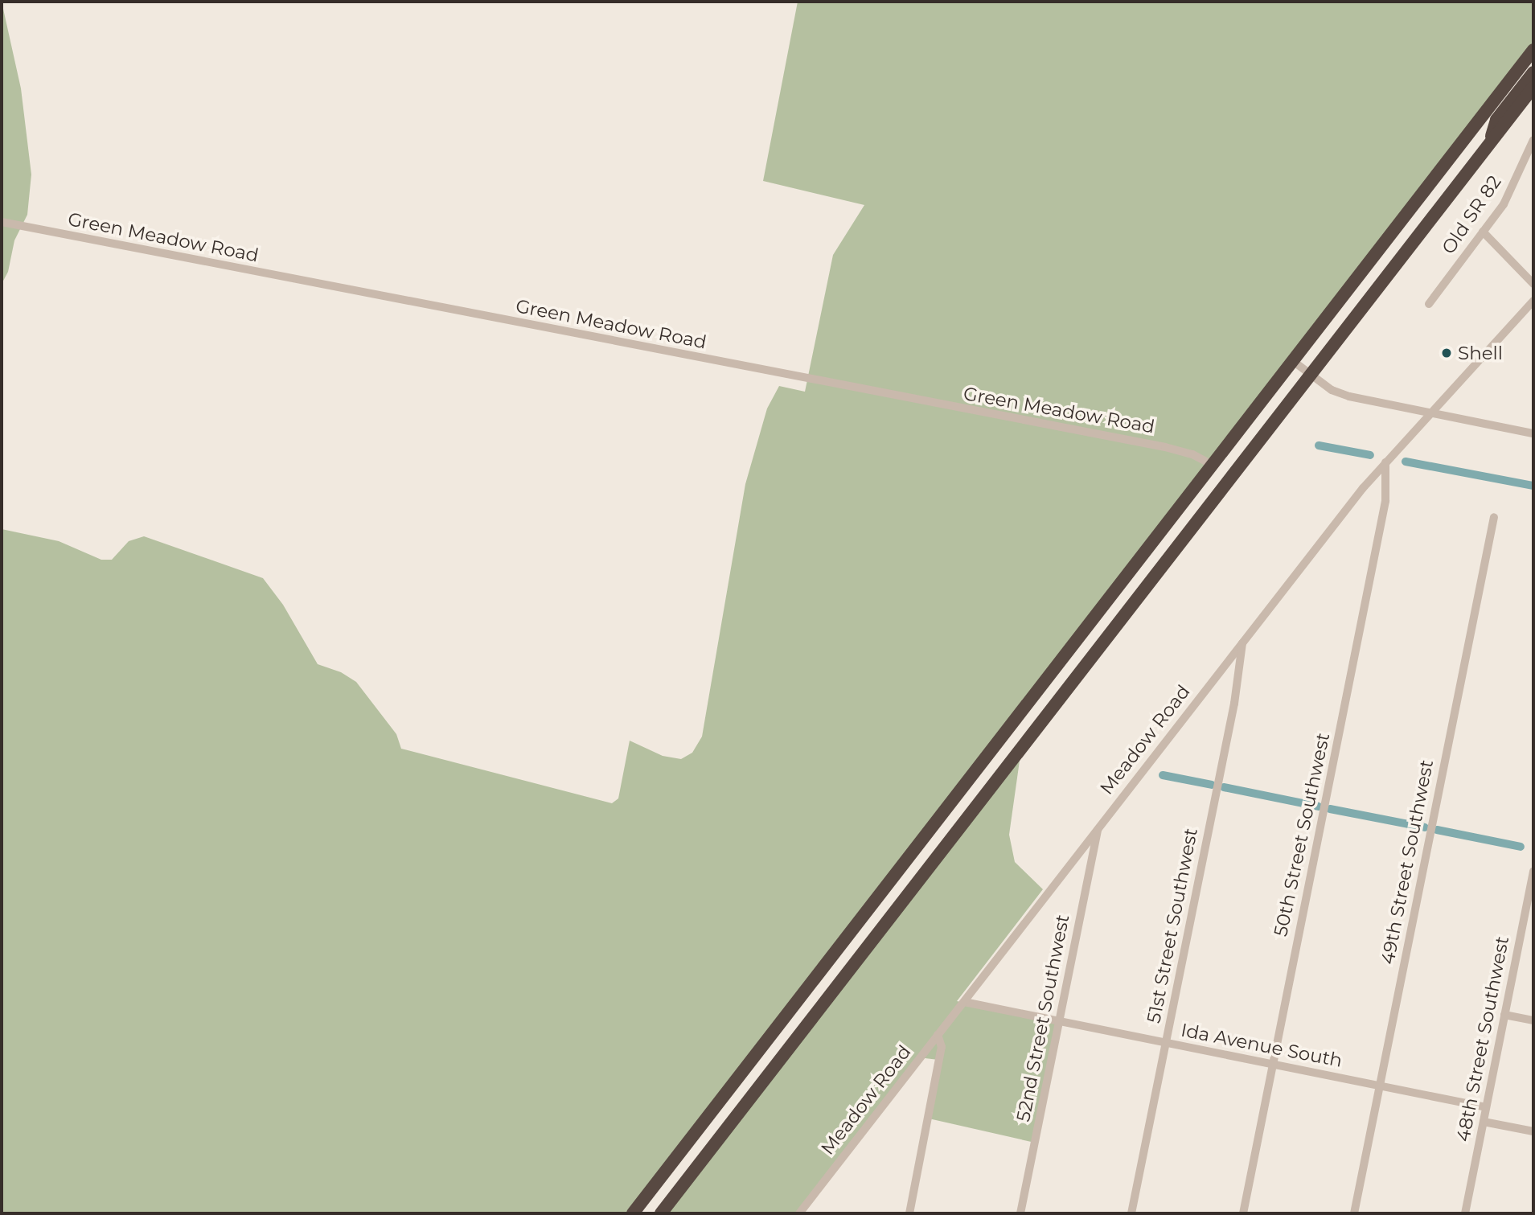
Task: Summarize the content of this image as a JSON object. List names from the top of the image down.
{
  "streets": {
    "street": [
      "Old SR 82",
      "Green Meadow Road",
      "Meadow Road",
      "50th Street Southwest",
      "49th Street Southwest",
      "51st Street Southwest",
      "52nd Street Southwest",
      "48th Street Southwest",
      "Ida Avenue South"
    ]
  },
  "crossings": [
    ["Meadow Road", "50th Street Southwest"],
    ["Meadow Road", "51st Street Southwest"],
    ["Meadow Road", "52nd Street Southwest"],
    ["Meadow Road", "Ida Avenue South"],
    ["50th Street Southwest", "Ida Avenue South"],
    ["49th Street Southwest", "Ida Avenue South"],
    ["51st Street Southwest", "Ida Avenue South"],
    ["52nd Street Southwest", "Ida Avenue South"],
    ["48th Street Southwest", "Ida Avenue South"]
  ],
  "places": ["Shell"]
}
